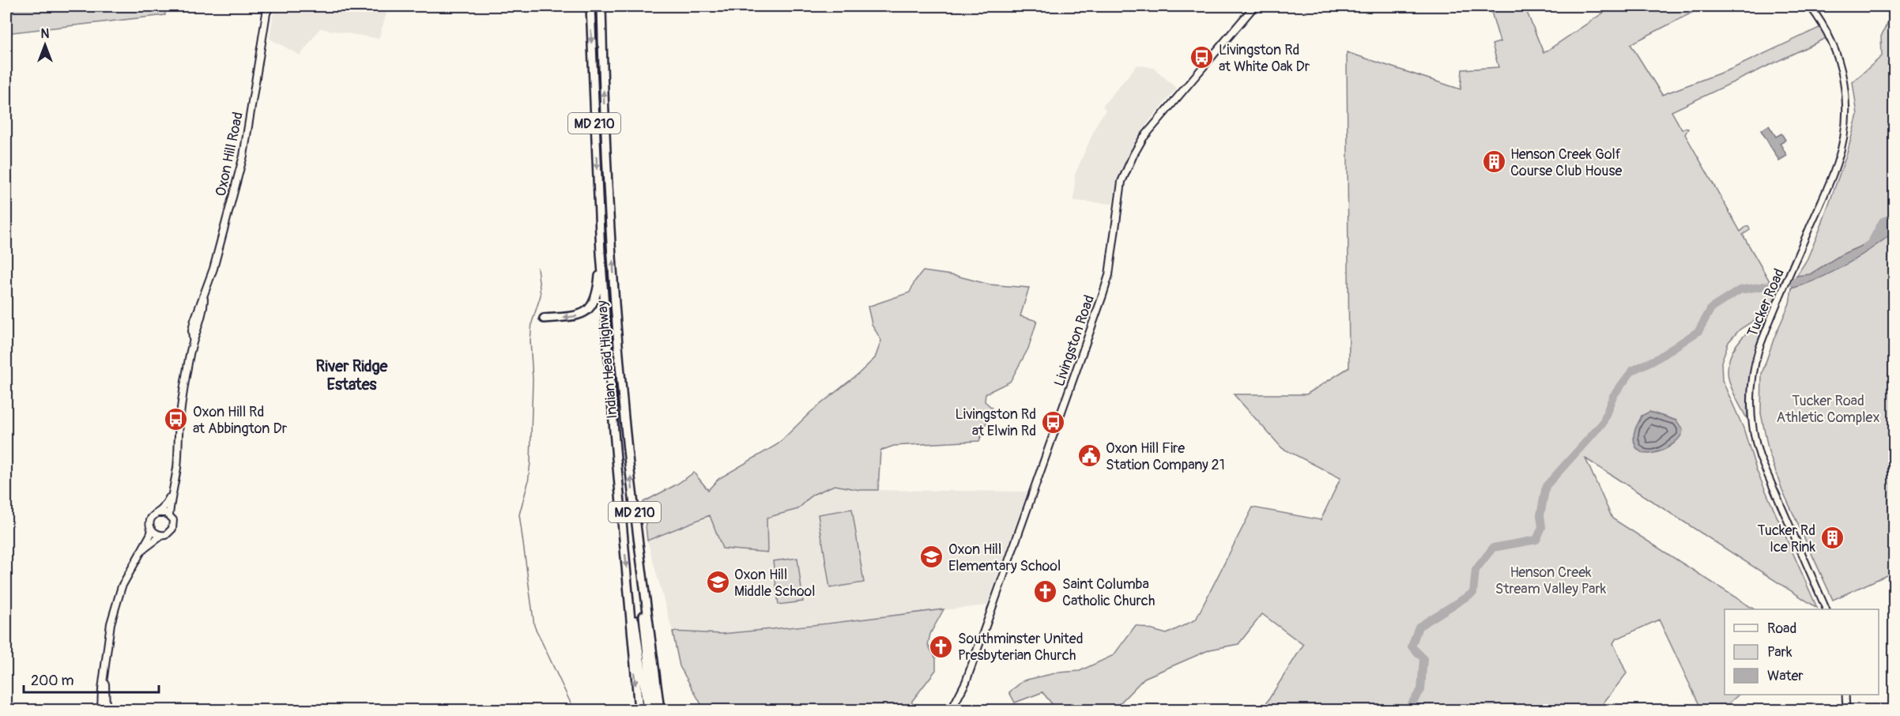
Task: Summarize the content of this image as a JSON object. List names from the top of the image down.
{
  "streets": {
    "highway": ["MD 210", "Indian Head Highway"],
    "main road": ["Oxon Hill Road", "Livingston Road"],
    "street": ["Tucker Road"]
  },
  "districts": ["River Ridge Estates"],
  "parks": ["Tucker Road Athletic Complex", "Henson Creek Stream Valley Park"],
  "places": {
    "bus stop": ["Livingston Rd at White Oak Dr", "Oxon Hill Rd at Abbington Dr", "Livingston Rd at Elwin Rd"],
    "building": ["Henson Creek Golf Course Club House", "Tucker Rd Ice Rink"],
    "public building": ["Oxon Hill Fire Station Company 21"],
    "school or university": ["Oxon Hill Elementary School", "Oxon Hill Middle School"],
    "church": ["Saint Columba Catholic Church", "Southminster United Presbyterian Church"]
  },
  "legend": ["Road", "Park", "Water"],
  "scale_bar": "200 m",
  "north": "top"
}
